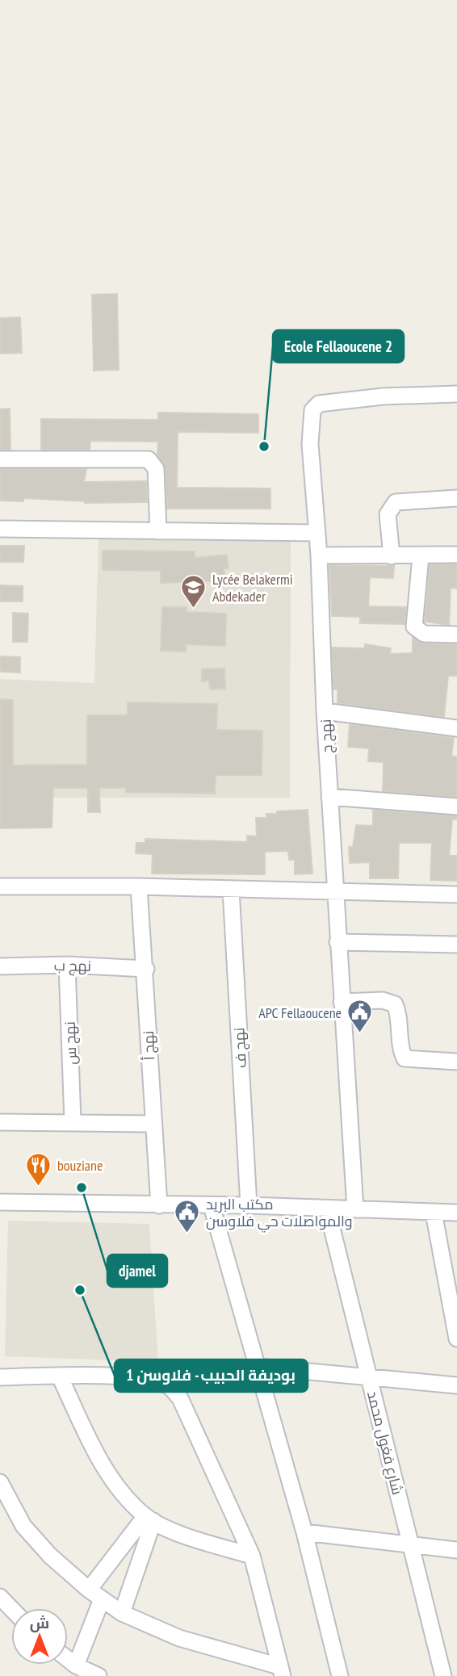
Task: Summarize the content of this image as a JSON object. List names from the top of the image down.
{
  "streets": {
    "street": [
      "نهج ج",
      "نهج ب",
      "نهج س",
      "نهج أ",
      "نهج ف",
      "شارع فغول محمد"
    ]
  },
  "crossings": [
    ["نهج ب", "نهج س"],
    ["نهج ب", "نهج أ"]
  ],
  "places": {
    "other": ["Ecole Fellaoucene 2", "djamel", "بوديفة الحبيب - فلاوسن 1"],
    "school or university": ["Lycée Belakermi Abdekader"],
    "public building": ["APC Fellaoucene", "مكتب البريد والمواصلات حي فلاوسن"],
    "restaurant": ["bouziane"]
  },
  "north": "top"
}
